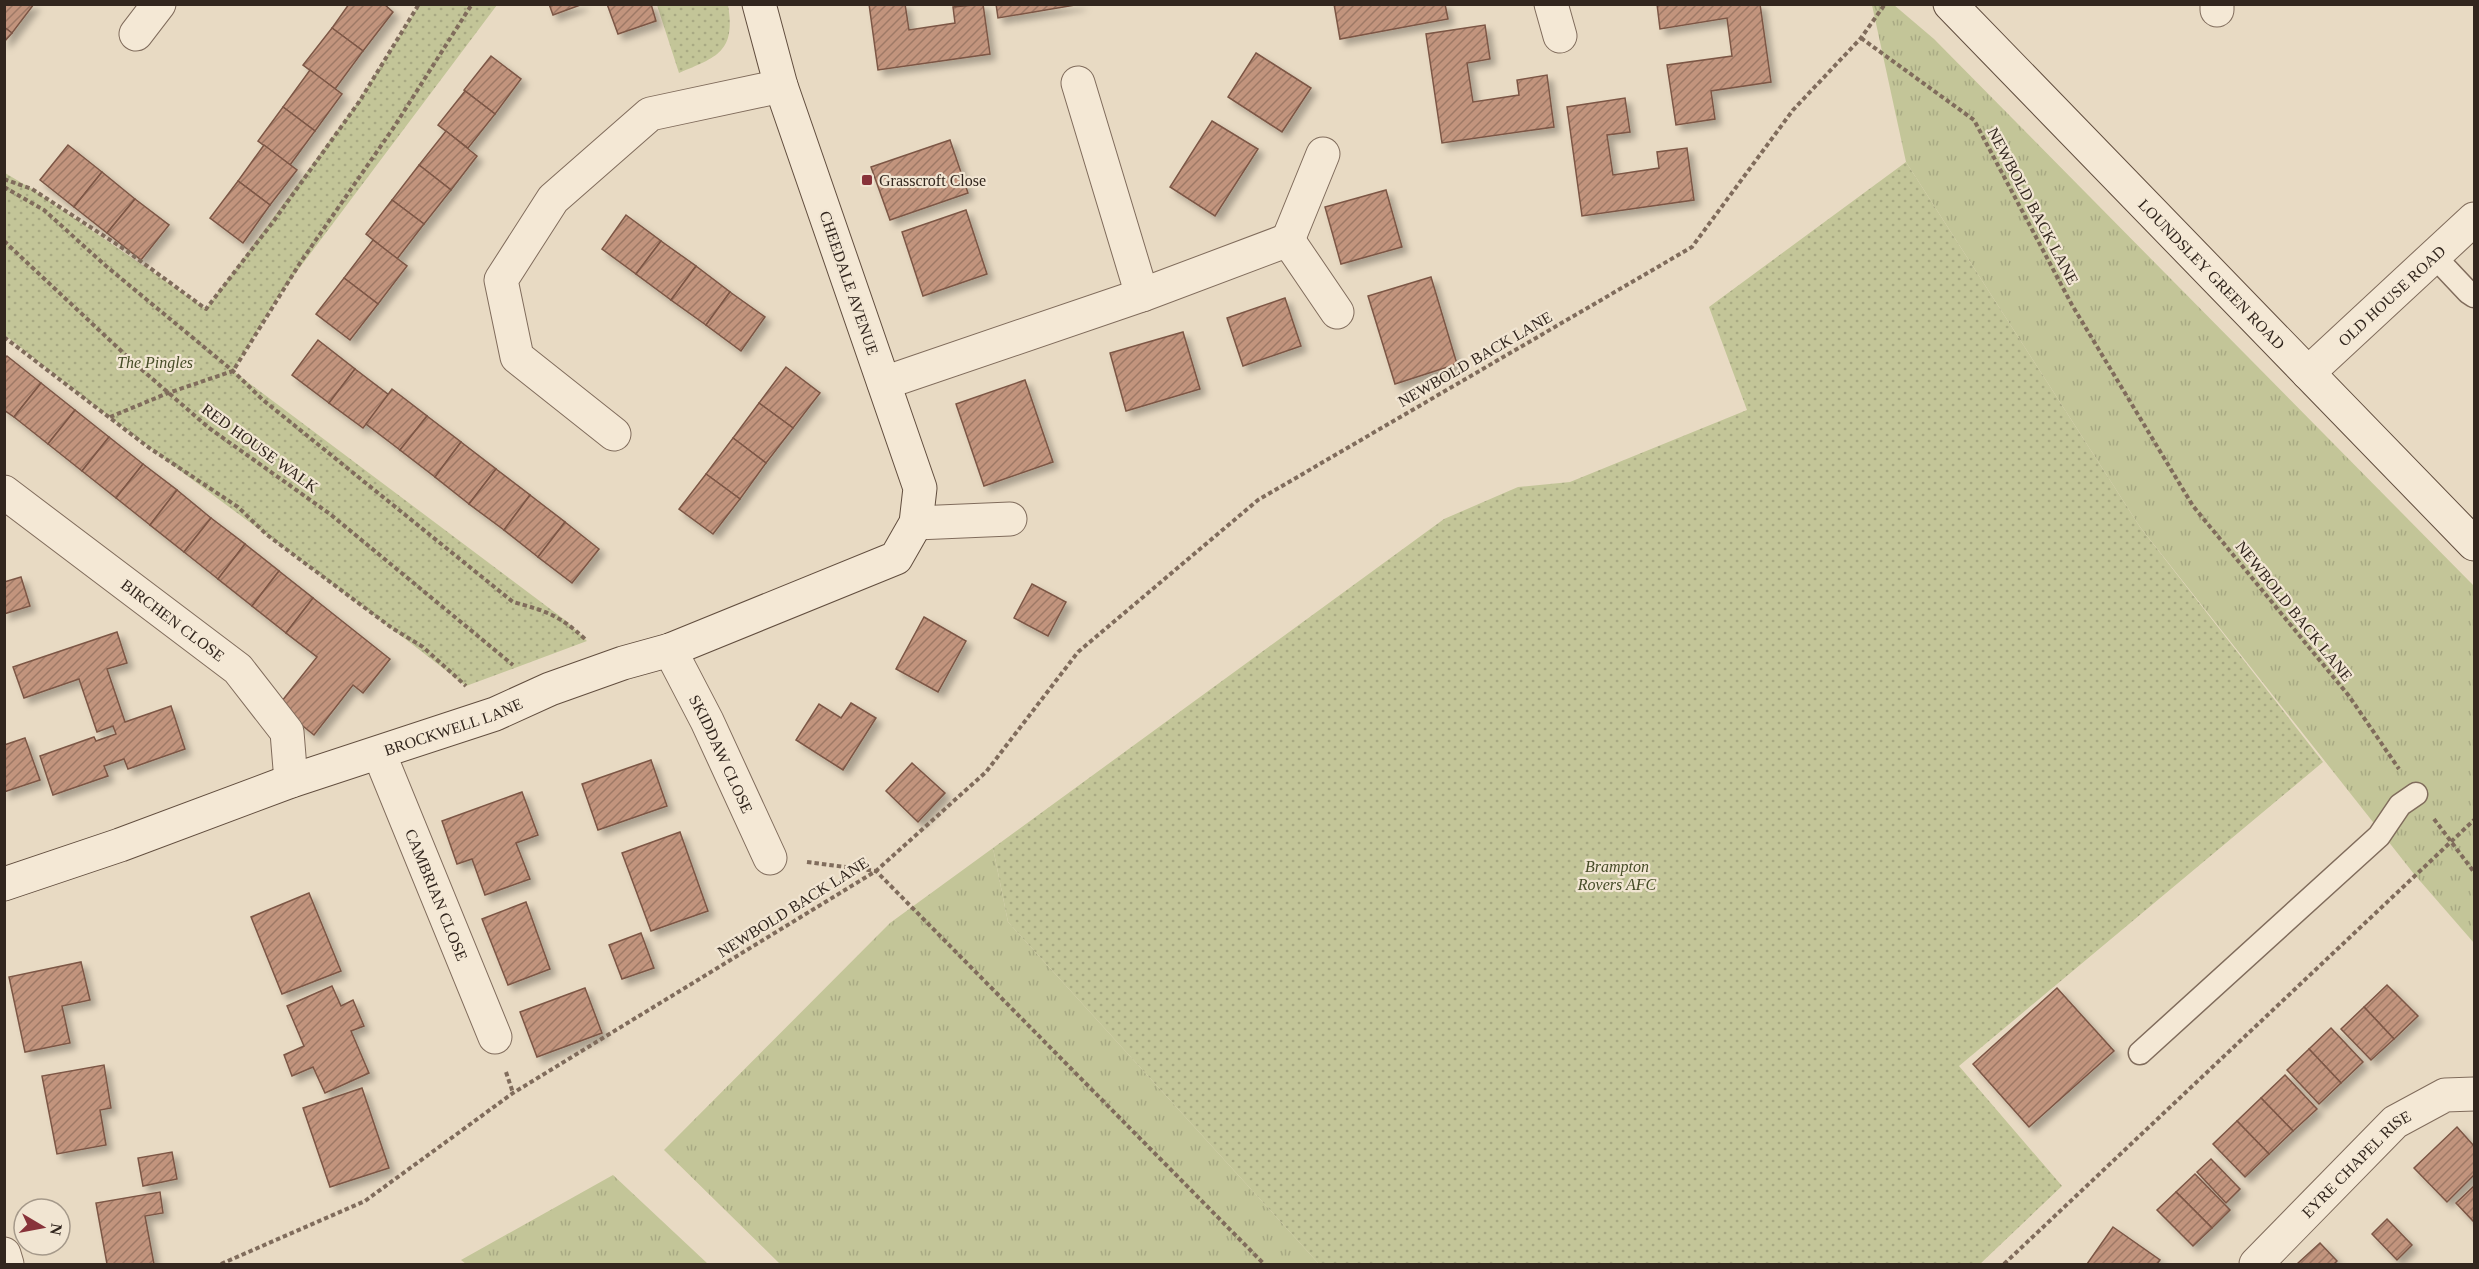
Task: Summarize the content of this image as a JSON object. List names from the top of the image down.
{
  "streets": {
    "street": [
      "LOUNDSLEY GREEN ROAD",
      "CHEEDALE AVENUE",
      "OLD HOUSE ROAD",
      "BIRCHEN CLOSE",
      "BROCKWELL LANE",
      "SKIDDAW CLOSE",
      "CAMBRIAN CLOSE",
      "EYRE CHAPEL RISE"
    ],
    "path": ["NEWBOLD BACK LANE", "RED HOUSE WALK"]
  },
  "crossings": [
    ["LOUNDSLEY GREEN ROAD", "OLD HOUSE ROAD"],
    ["CHEEDALE AVENUE", "BROCKWELL LANE"],
    ["BIRCHEN CLOSE", "BROCKWELL LANE"],
    ["BROCKWELL LANE", "SKIDDAW CLOSE"],
    ["BROCKWELL LANE", "CAMBRIAN CLOSE"]
  ],
  "parks": ["The Pingles", "Brampton Rovers AFC"],
  "places": {
    "transit": ["Grasscroft Close"]
  },
  "north": "right"
}
